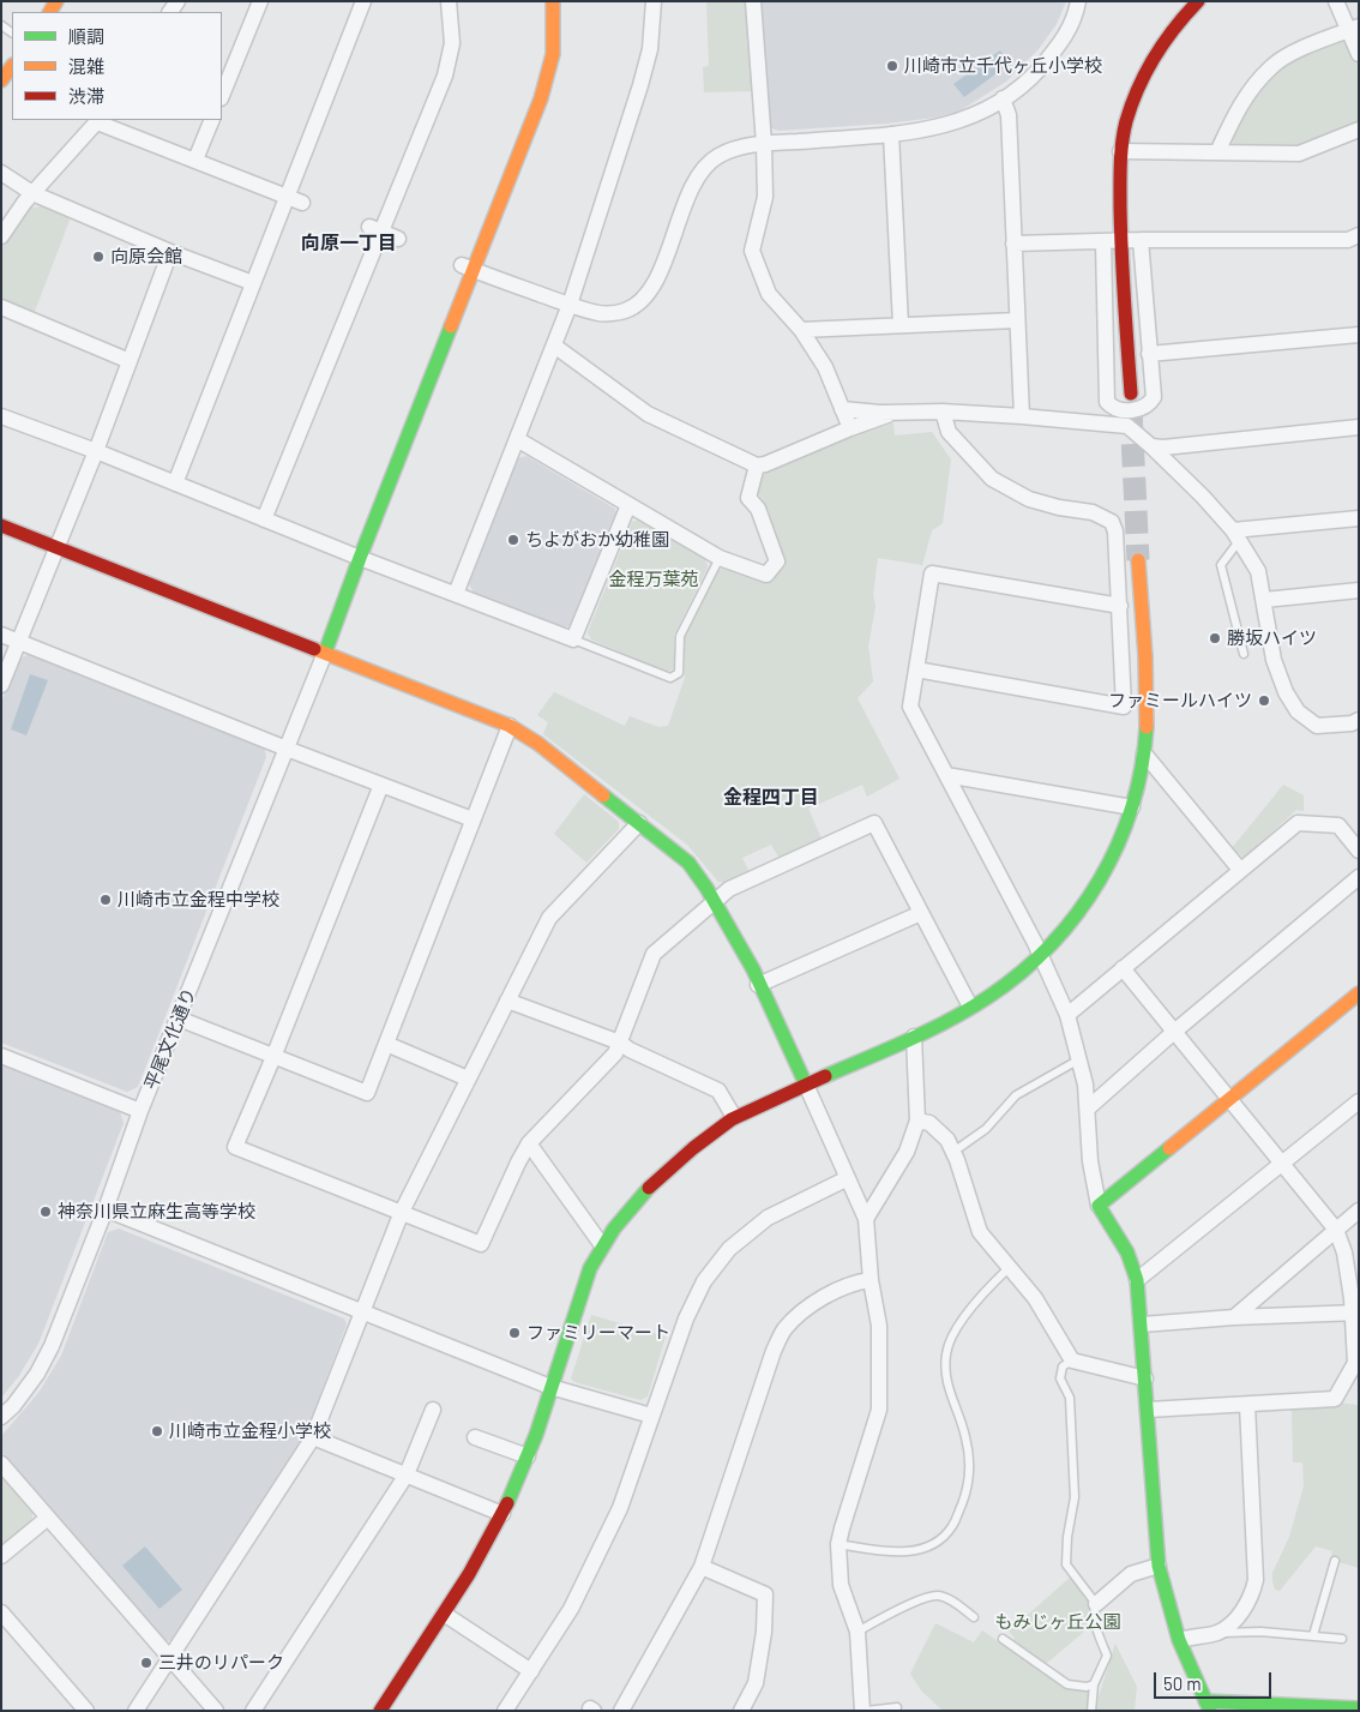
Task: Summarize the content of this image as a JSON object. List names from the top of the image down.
{
  "streets": {
    "street": ["平尾文化通り"]
  },
  "districts": ["向原一丁目", "金程四丁目"],
  "parks": ["金程万葉苑", "もみじヶ丘公園"],
  "places": [
    "川崎市立千代ヶ丘小学校",
    "向原会館",
    "ちよがおか幼稚園",
    "勝坂ハイツ",
    "ファミールハイツ",
    "川崎市立金程中学校",
    "神奈川県立麻生高等学校",
    "ファミリーマート",
    "川崎市立金程小学校",
    "三井のリパーク"
  ],
  "legend": ["順調", "混雑", "渋滞"],
  "scale_bar": "50 m"
}
